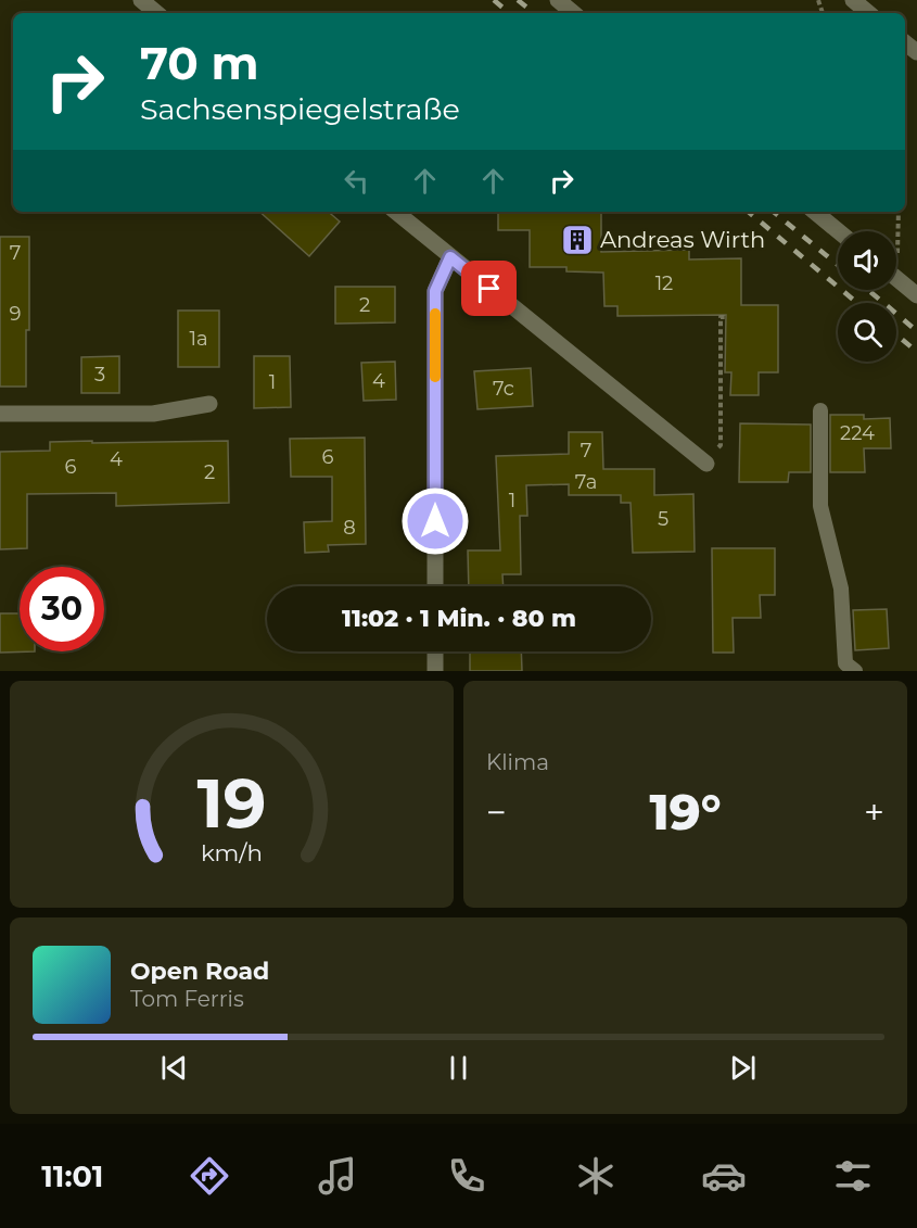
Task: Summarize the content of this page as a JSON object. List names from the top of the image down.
{
  "places": {
    "building": ["Andreas Wirth"]
  },
  "house_numbers": [
    "7",
    "12",
    "2",
    "9",
    "1a",
    "3",
    "4",
    "1",
    "7c",
    "224",
    "7",
    "6",
    "4",
    "6",
    "2",
    "7a",
    "1",
    "5",
    "8"
  ],
  "page": {
    "turn": ["70 m", "Sachsenspiegelstraße"],
    "limit": "30",
    "trip": "11:02 · 1 Min. · 80 m",
    "tile": "Klima",
    "heat": ["−", "19°", "+"],
    "song": ["Open Road", "Tom Ferris"],
    "tabs": "11:01",
    "gauge": ["19", "km/h"]
  }
}
